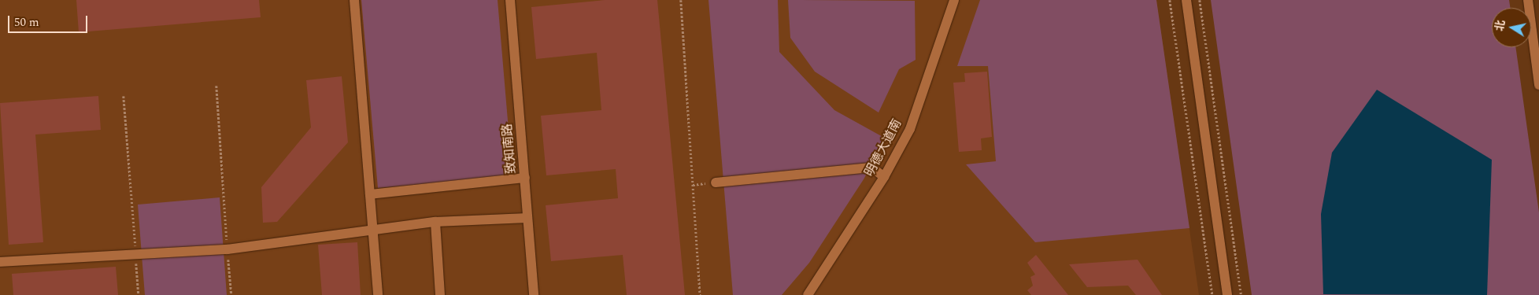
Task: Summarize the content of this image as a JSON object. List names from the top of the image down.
{
  "streets": {
    "street": ["明德大道南", "致知南路"]
  },
  "scale_bar": "50 m",
  "north": "left"
}
